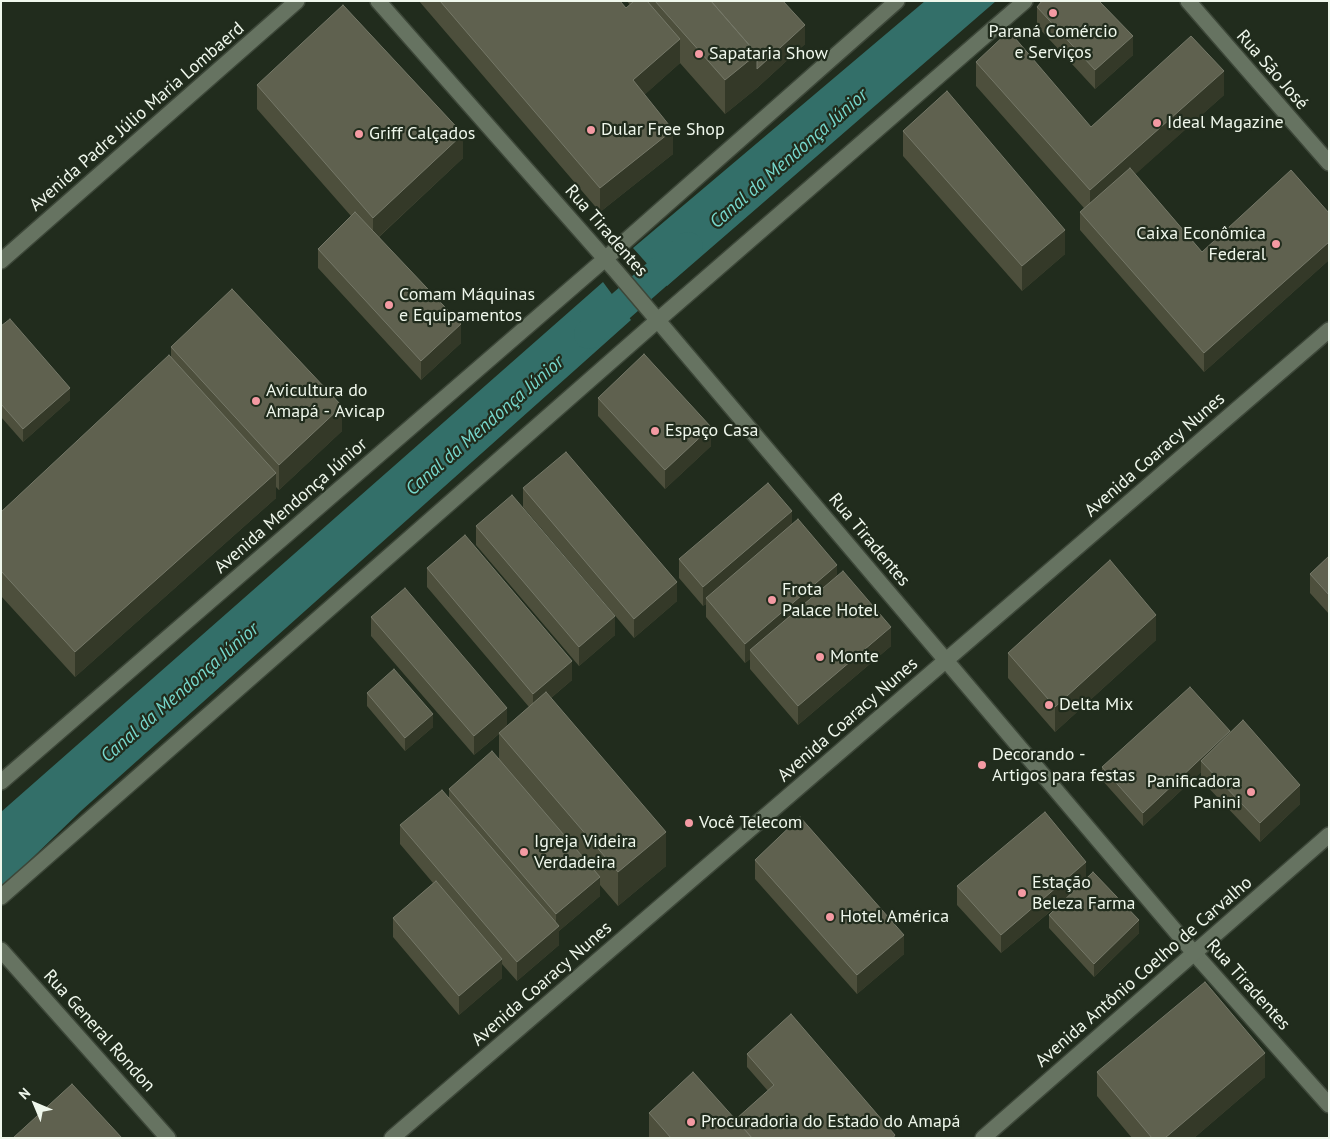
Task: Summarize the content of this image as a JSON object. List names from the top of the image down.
{
  "streets": {
    "street": [
      "Rua São José",
      "Avenida Padre Júlio Maria Lombaerd",
      "Rua Tiradentes",
      "Avenida Coaracy Nunes",
      "Avenida Mendonça Júnior",
      "Avenida Antônio Coelho de Carvalho",
      "Rua General Rondon"
    ]
  },
  "crossings": [
    ["Rua Tiradentes", "Avenida Coaracy Nunes"],
    ["Rua Tiradentes", "Avenida Mendonça Júnior"],
    ["Rua Tiradentes", "Avenida Antônio Coelho de Carvalho"]
  ],
  "water": ["Canal da Mendonça Júnior"],
  "places": [
    "Paraná Comércio e Serviços",
    "Sapataria Show",
    "Ideal Magazine",
    "Dular Free Shop",
    "Griff Calçados",
    "Caixa Econômica Federal",
    "Comam Máquinas e Equipamentos",
    "Avicultura do Amapá - Avicap",
    "Espaço Casa",
    "Frota Palace Hotel",
    "Monte",
    "Delta Mix",
    "Decorando - Artigos para festas",
    "Panificadora Panini",
    "Você Telecom",
    "Igreja Videira Verdadeira",
    "Estação Beleza Farma",
    "Hotel América",
    "Procuradoria do Estado do Amapá"
  ],
  "north": "top left"
}
